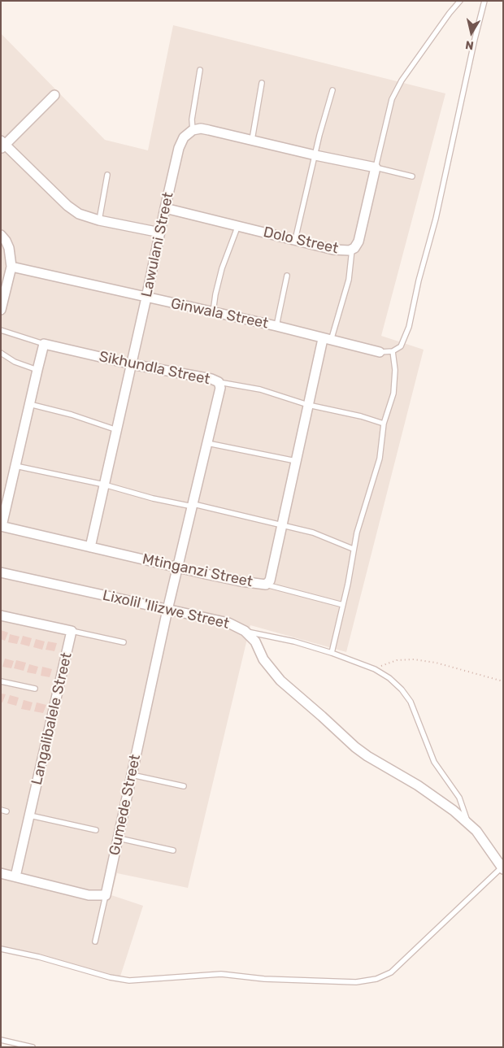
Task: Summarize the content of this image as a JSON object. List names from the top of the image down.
{
  "streets": {
    "street": [
      "Dolo Street",
      "Lawulani Street",
      "Ginwala Street",
      "Sikhundla Street",
      "Mtinganzi Street",
      "Lixolil 'Ilizwe Street",
      "Langalibalele Street",
      "Gumede Street"
    ]
  },
  "crossings": [
    ["Dolo Street", "Lawulani Street"],
    ["Lawulani Street", "Ginwala Street"],
    ["Lawulani Street", "Sikhundla Street"],
    ["Lawulani Street", "Mtinganzi Street"],
    ["Ginwala Street", "Mtinganzi Street"],
    ["Sikhundla Street", "Mtinganzi Street"],
    ["Sikhundla Street", "Lixolil 'Ilizwe Street"],
    ["Sikhundla Street", "Gumede Street"],
    ["Lixolil 'Ilizwe Street", "Gumede Street"]
  ],
  "north": "bottom"
}
